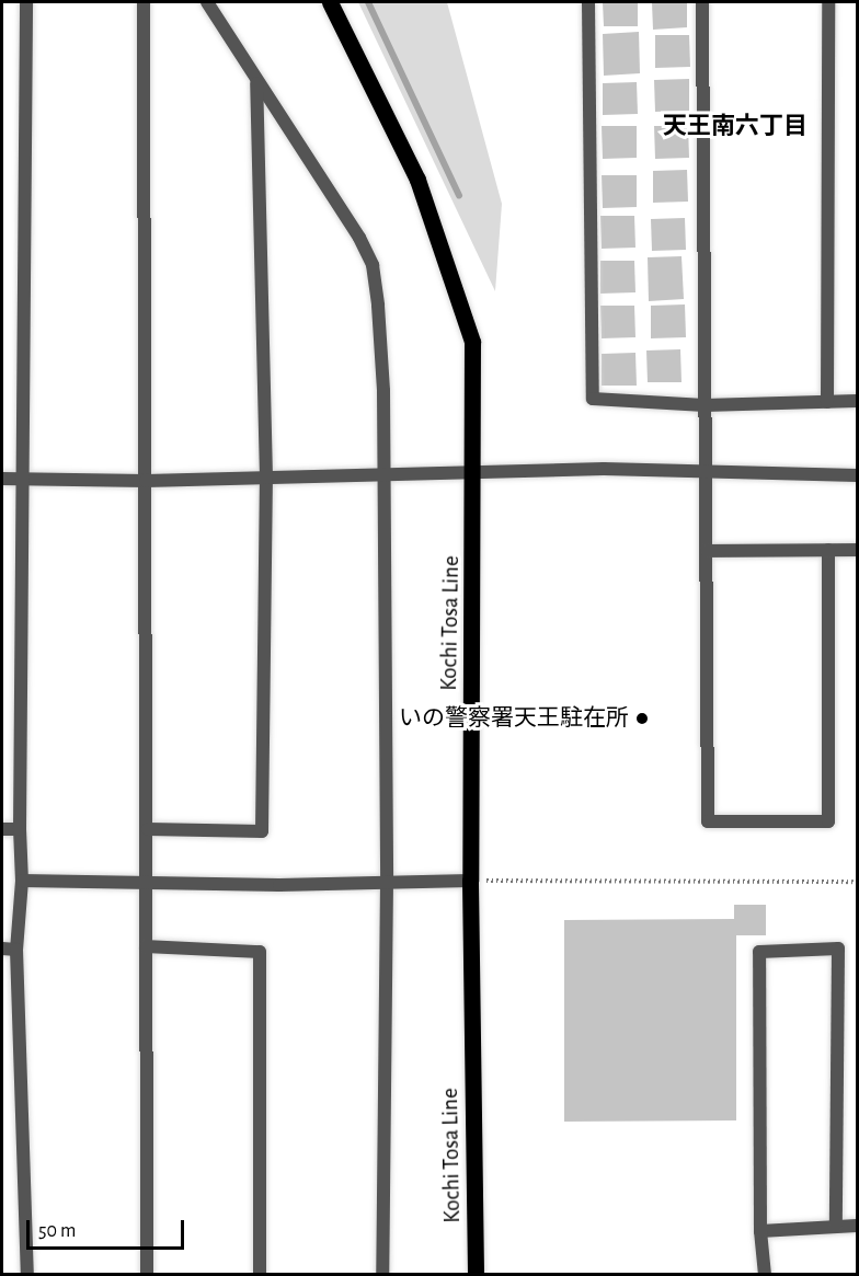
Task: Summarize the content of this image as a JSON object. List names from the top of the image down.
{
  "streets": {
    "main road": ["Kochi Tosa Line"]
  },
  "districts": ["天王南六丁目"],
  "places": ["いの警察署天王駐在所"],
  "scale_bar": "50 m"
}
